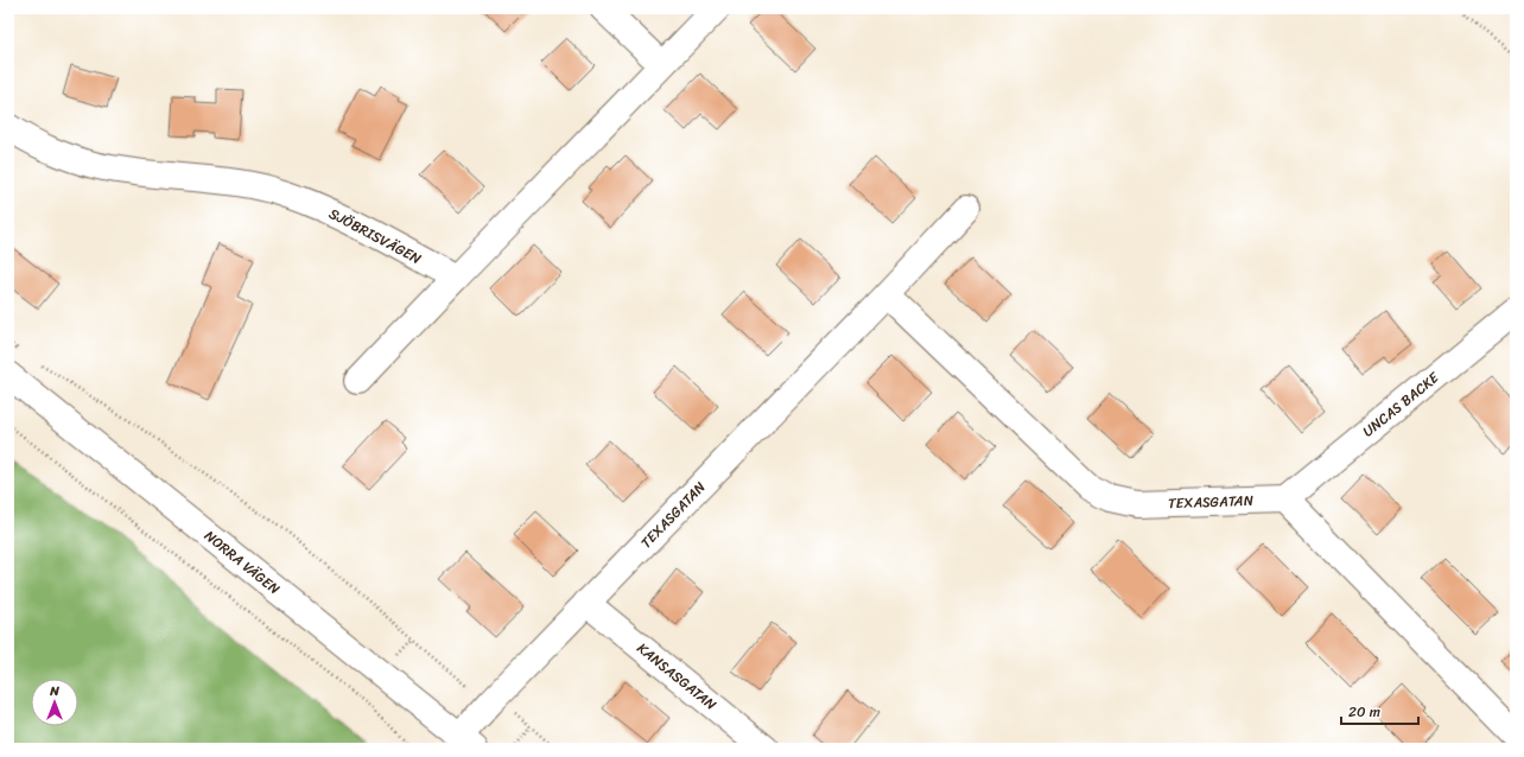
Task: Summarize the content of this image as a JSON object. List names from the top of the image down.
{
  "streets": {
    "street": [
      "SJÖBRISVÄGEN",
      "UNCAS BACKE",
      "TEXASGATAN",
      "NORRA VÄGEN",
      "KANSASGATAN"
    ]
  },
  "crossings": [
    ["UNCAS BACKE", "TEXASGATAN"],
    ["TEXASGATAN", "NORRA VÄGEN"],
    ["TEXASGATAN", "KANSASGATAN"]
  ],
  "scale_bar": "20 m",
  "north": "top"
}
